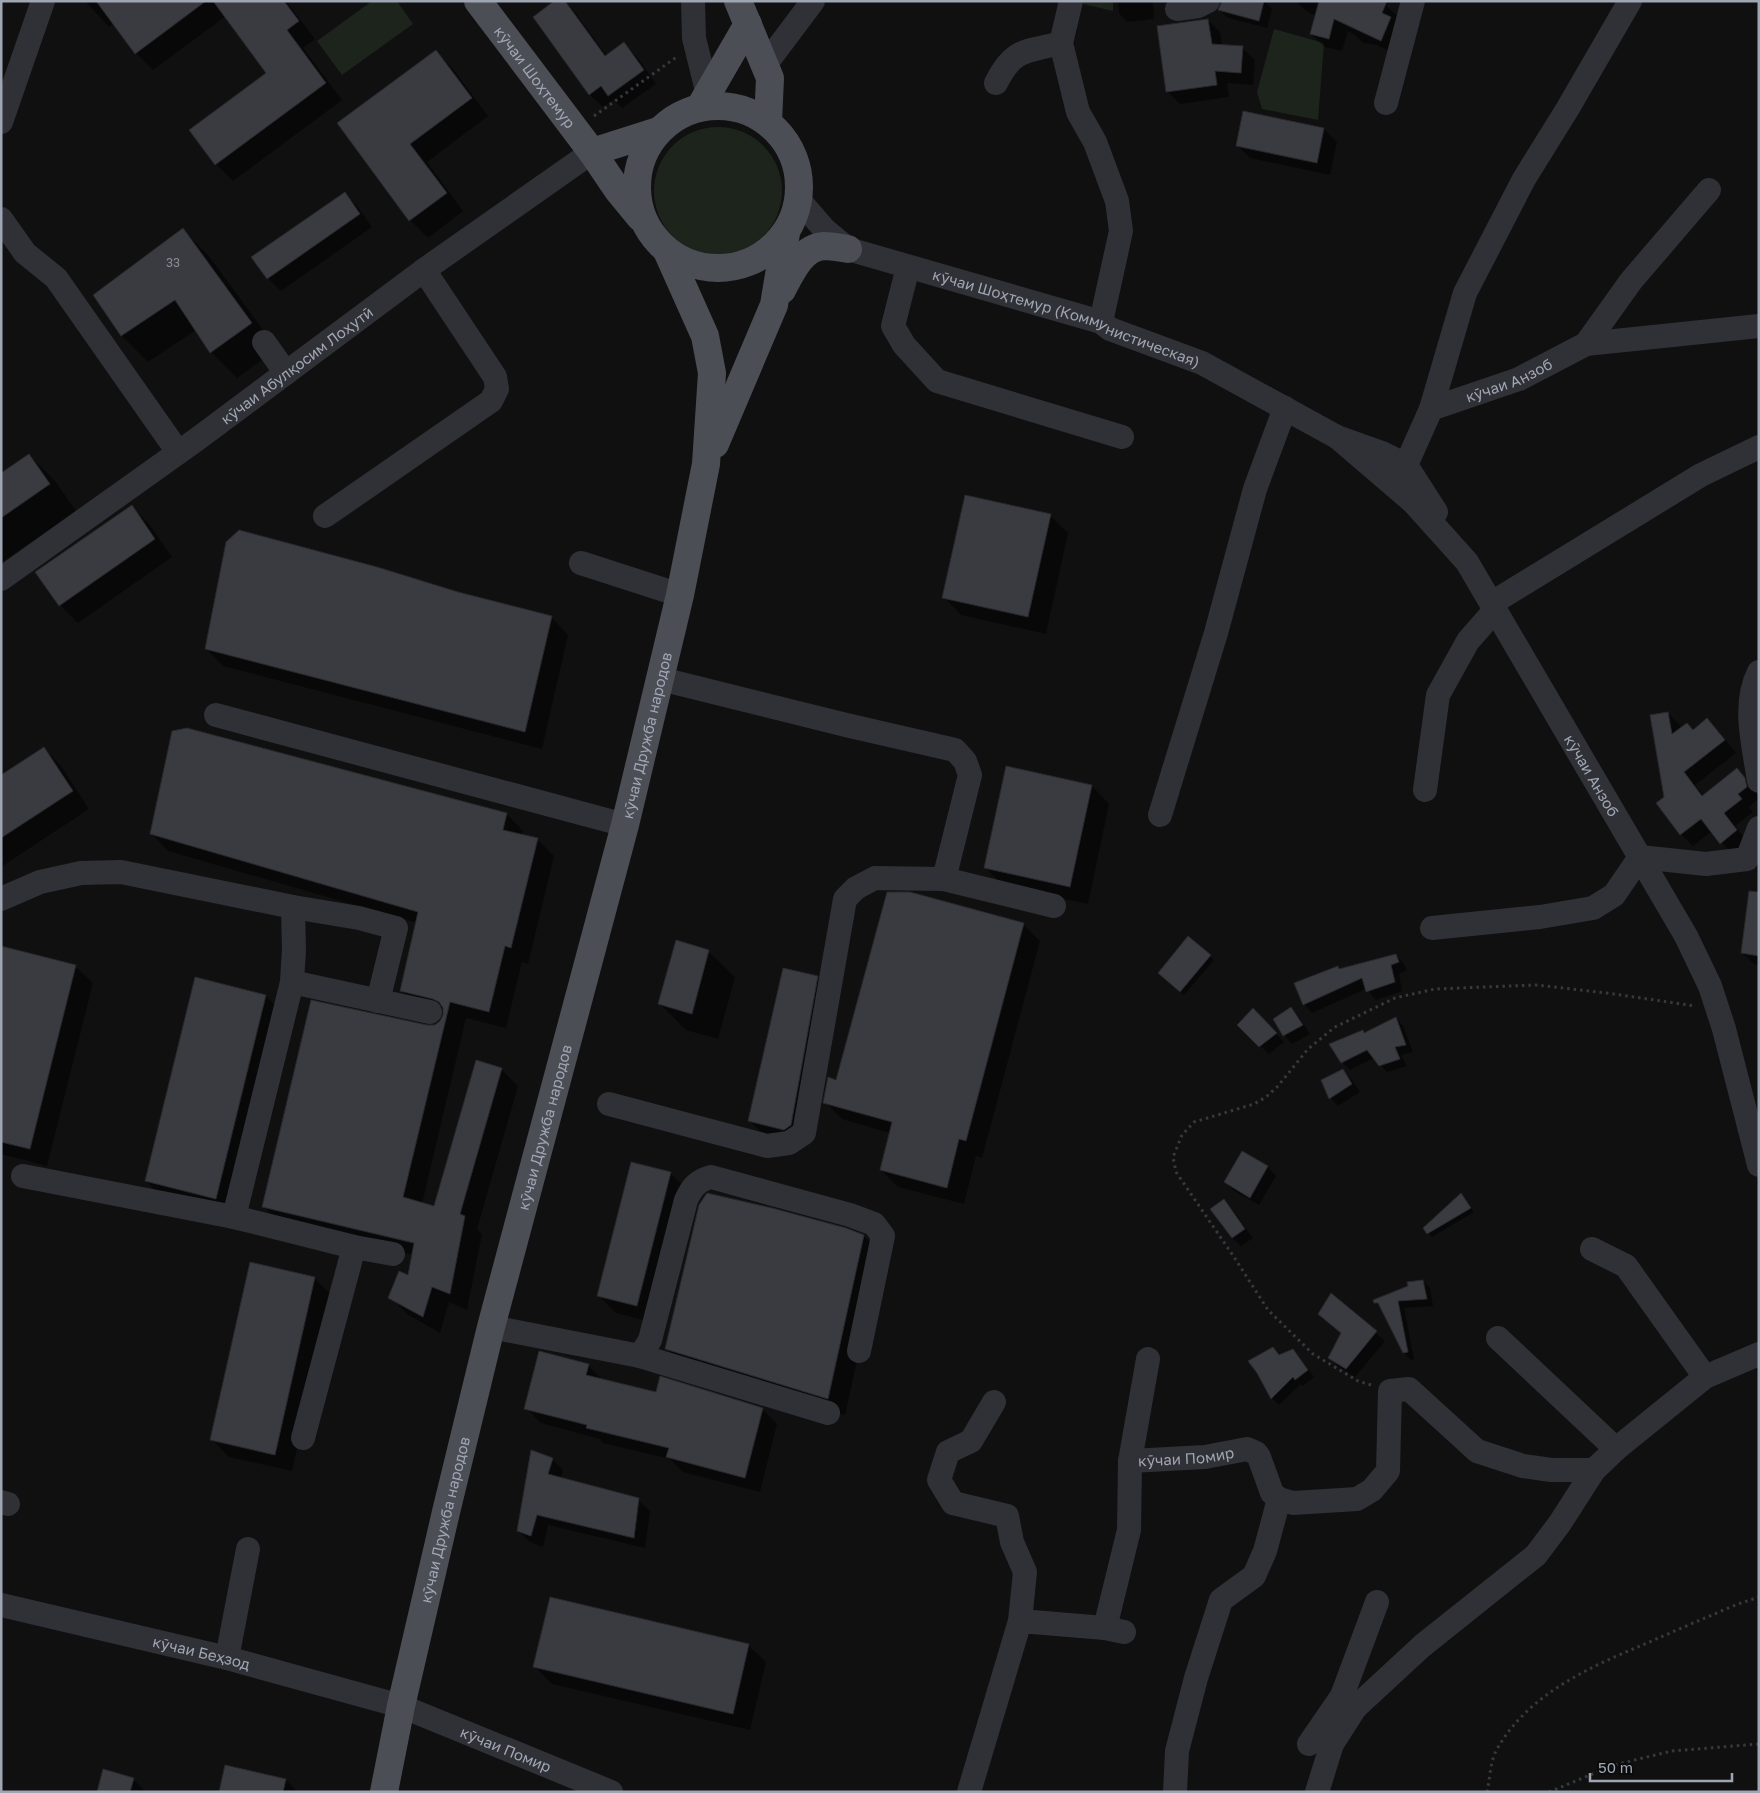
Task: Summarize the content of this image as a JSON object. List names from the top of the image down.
{
  "streets": {
    "main road": ["кӯчаи Шоҳтемур", "кӯчаи Дружба народов"],
    "street": [
      "кӯчаи Шоҳтемур (Коммунистическая)",
      "кӯчаи Абулқосим Лоҳутӣ",
      "кӯчаи Анзоб",
      "кӯчаи Помир",
      "кӯчаи Беҳзод"
    ]
  },
  "crossings": [
    ["кӯчаи Шоҳтемур", "кӯчаи Шоҳтемур (Коммунистическая)"],
    ["кӯчаи Шоҳтемур", "кӯчаи Абулқосим Лоҳутӣ"],
    ["кӯчаи Шоҳтемур (Коммунистическая)", "кӯчаи Анзоб"],
    ["кӯчаи Дружба народов", "кӯчаи Помир"],
    ["кӯчаи Дружба народов", "кӯчаи Беҳзод"],
    ["кӯчаи Помир", "кӯчаи Беҳзод"]
  ],
  "house_numbers": ["33"],
  "scale_bar": "50 m"
}
